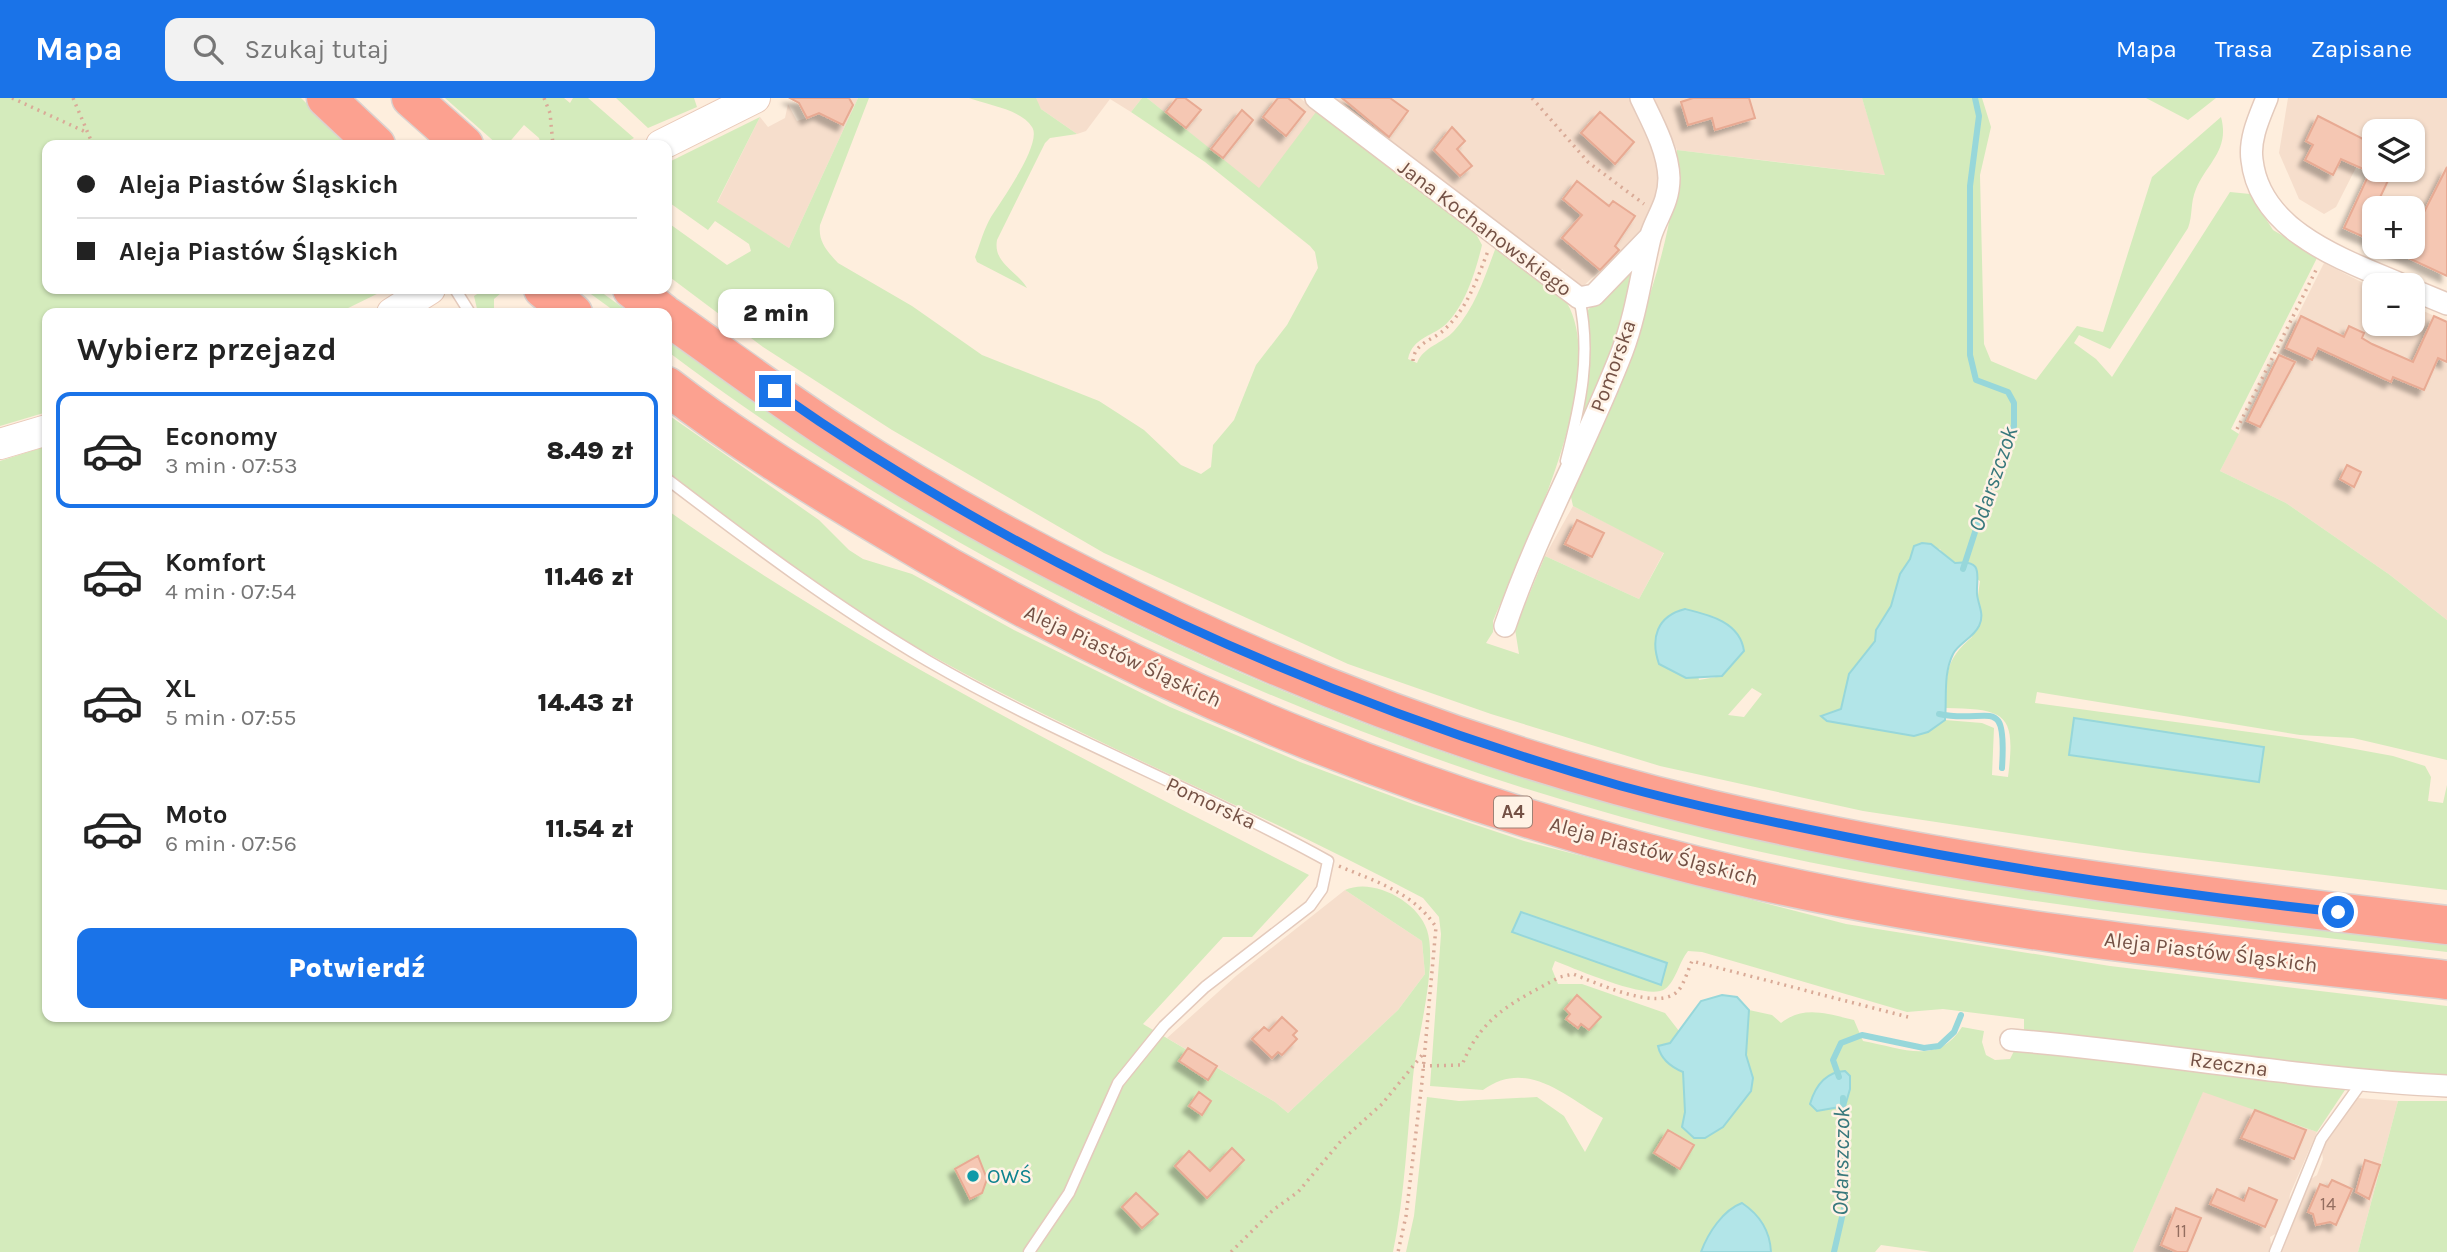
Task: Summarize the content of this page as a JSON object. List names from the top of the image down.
{
  "streets": {
    "highway": ["Aleja Piastów Śląskich", "A4"],
    "street": ["Jana Kochanowskiego", "Pomorska", "Rzeczna"]
  },
  "crossings": [
    ["Jana Kochanowskiego", "Pomorska"]
  ],
  "water": ["Odarszczok"],
  "places": ["OWŚ"],
  "house_numbers": ["14", "11"],
  "page": {
    "header": "Mapa",
    "search": "Szukaj tutaj",
    "nav": ["Mapa", "Trasa", "Zapisane"],
    "map_buttons": ["+", "−"],
    "banner": ["Aleja Piastów Śląskich", "Aleja Piastów Śląskich"],
    "bubble": "2 min",
    "heading": "Wybierz przejazd",
    "list": [
      {
        "name": "Economy",
        "note": "3 min · 07:53",
        "value": "8.49 zł"
      },
      {
        "name": "Komfort",
        "note": "4 min · 07:54",
        "value": "11.46 zł"
      },
      {
        "name": "XL",
        "note": "5 min · 07:55",
        "value": "14.43 zł"
      },
      {
        "name": "Moto",
        "note": "6 min · 07:56",
        "value": "11.54 zł"
      }
    ],
    "buttons": "Potwierdź"
  }
}
